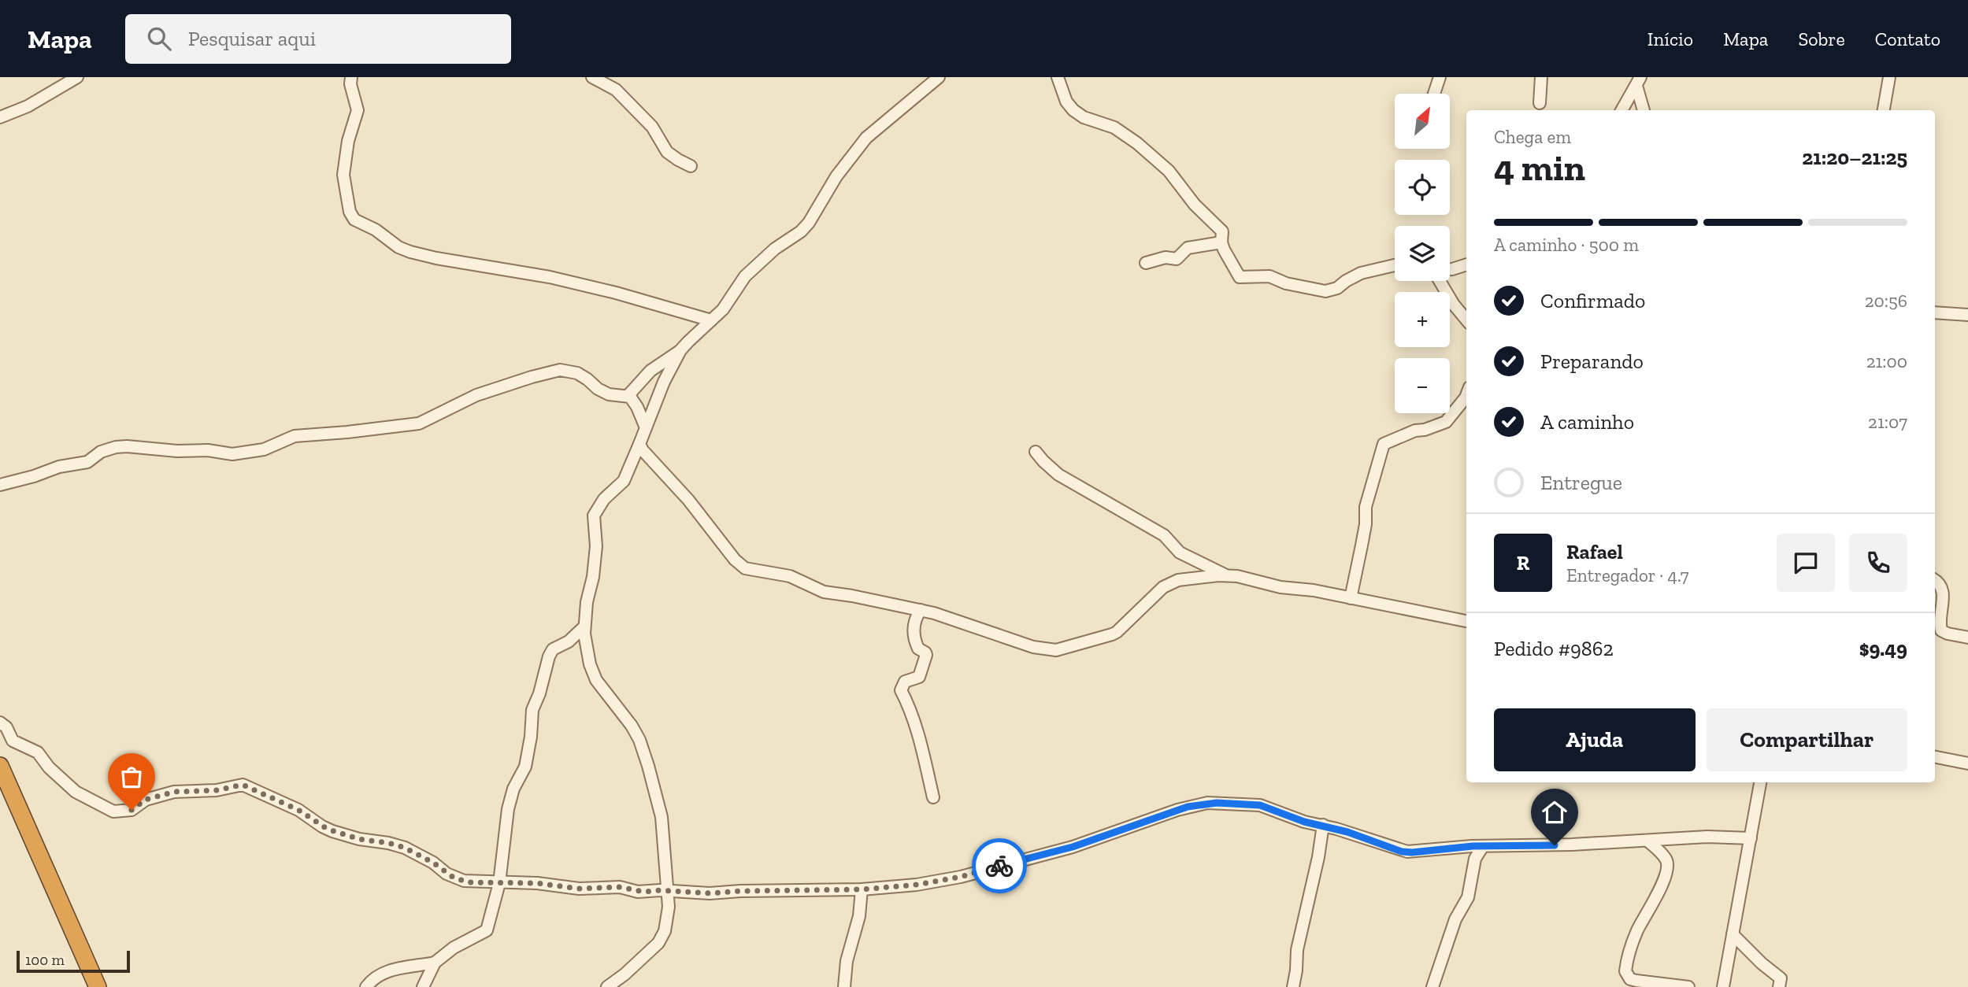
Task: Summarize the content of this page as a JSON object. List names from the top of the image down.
{
  "scale_bar": "100 m",
  "north": "top right",
  "page": {
    "header": "Mapa",
    "search": "Pesquisar aqui",
    "nav": [
      "Início",
      "Mapa",
      "Sobre",
      "Contato"
    ],
    "map_buttons": ["+", "−"],
    "heading": ["4 min", "Chega em", "21:20–21:25"],
    "panel": [
      "Rafael",
      "Entregador · 4.7",
      "Pedido #9862",
      "$9.49"
    ],
    "bar": "A caminho · 500 m",
    "list": [
      ["Confirmado", "20:56"],
      ["Preparando", "21:00"],
      ["A caminho", "21:07"],
      "Entregue"
    ],
    "round": "R",
    "buttons": ["Ajuda", "Compartilhar"],
    "scale": "100 m"
  }
}
